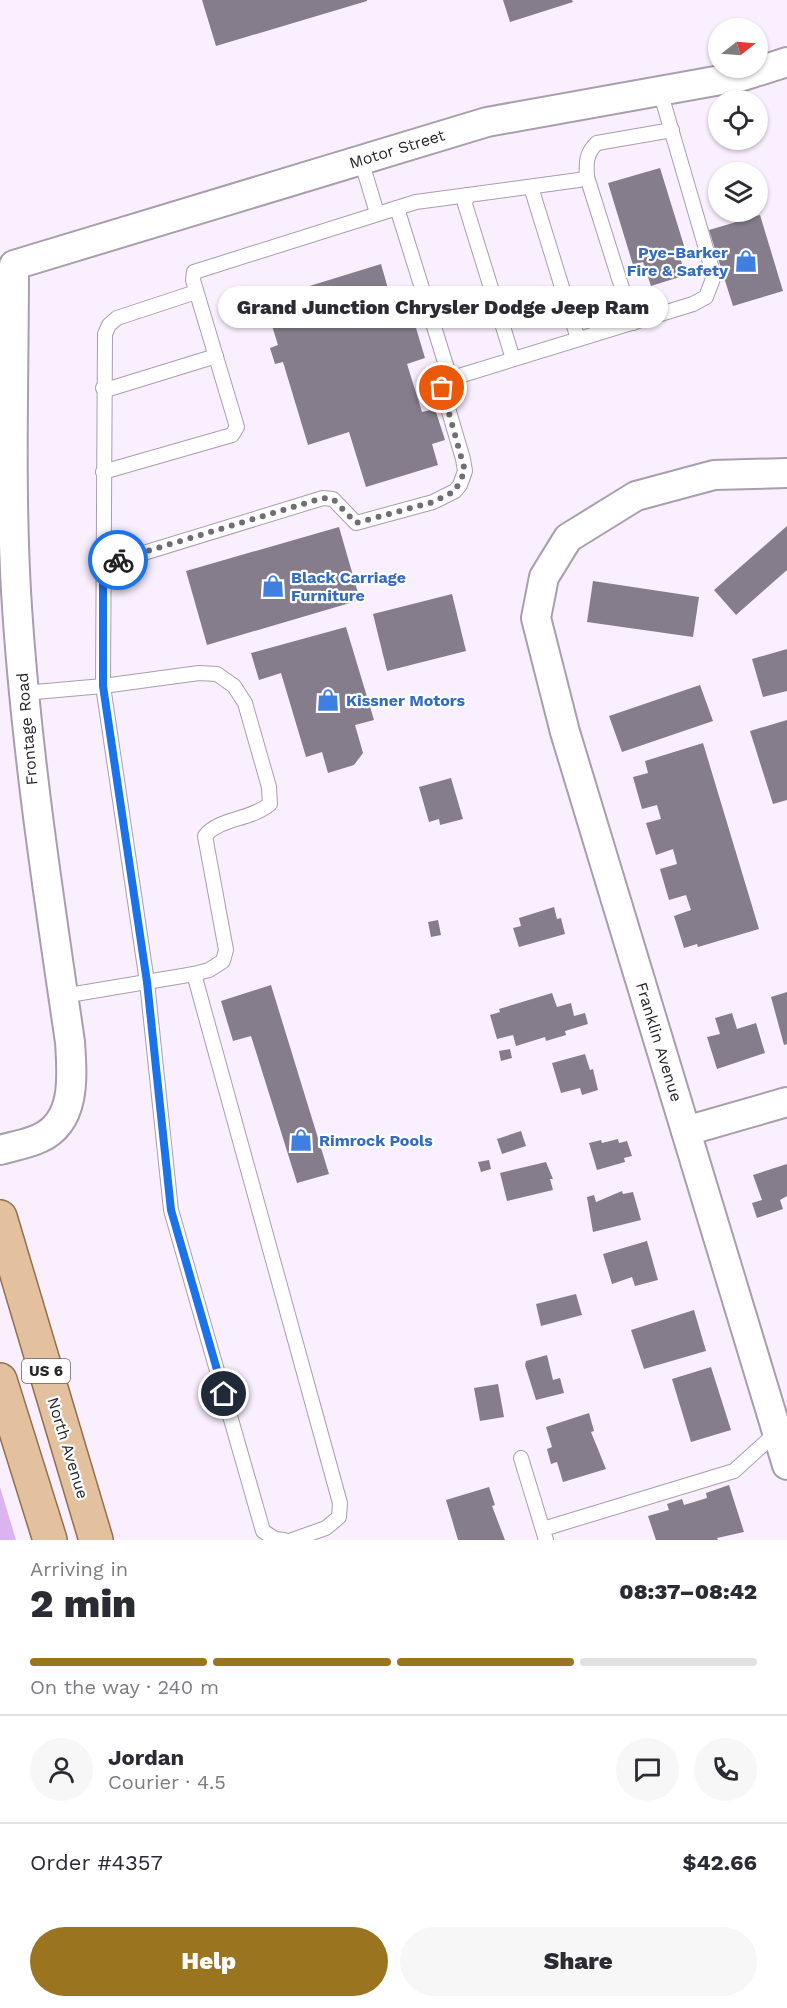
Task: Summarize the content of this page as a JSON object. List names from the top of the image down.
{
  "streets": {
    "main road": ["US 6", "North Avenue"],
    "street": ["Motor Street", "Frontage Road", "Franklin Avenue"]
  },
  "crossings": [
    ["Motor Street", "Frontage Road"]
  ],
  "places": {
    "shop": [
      "Pye-Barker Fire & Safety",
      "Black Carriage Furniture",
      "Kissner Motors",
      "Rimrock Pools"
    ],
    "other": ["Grand Junction Chrysler Dodge Jeep Ram"]
  },
  "north": "right",
  "page": {
    "bubble": "Grand Junction Chrysler Dodge Jeep Ram",
    "heading": ["2 min", "Arriving in", "08:37–08:42"],
    "panel": [
      "Jordan",
      "Courier · 4.5",
      "Order #4357",
      "$42.66"
    ],
    "bar": "On the way · 240 m",
    "buttons": ["Help", "Share"]
  }
}
